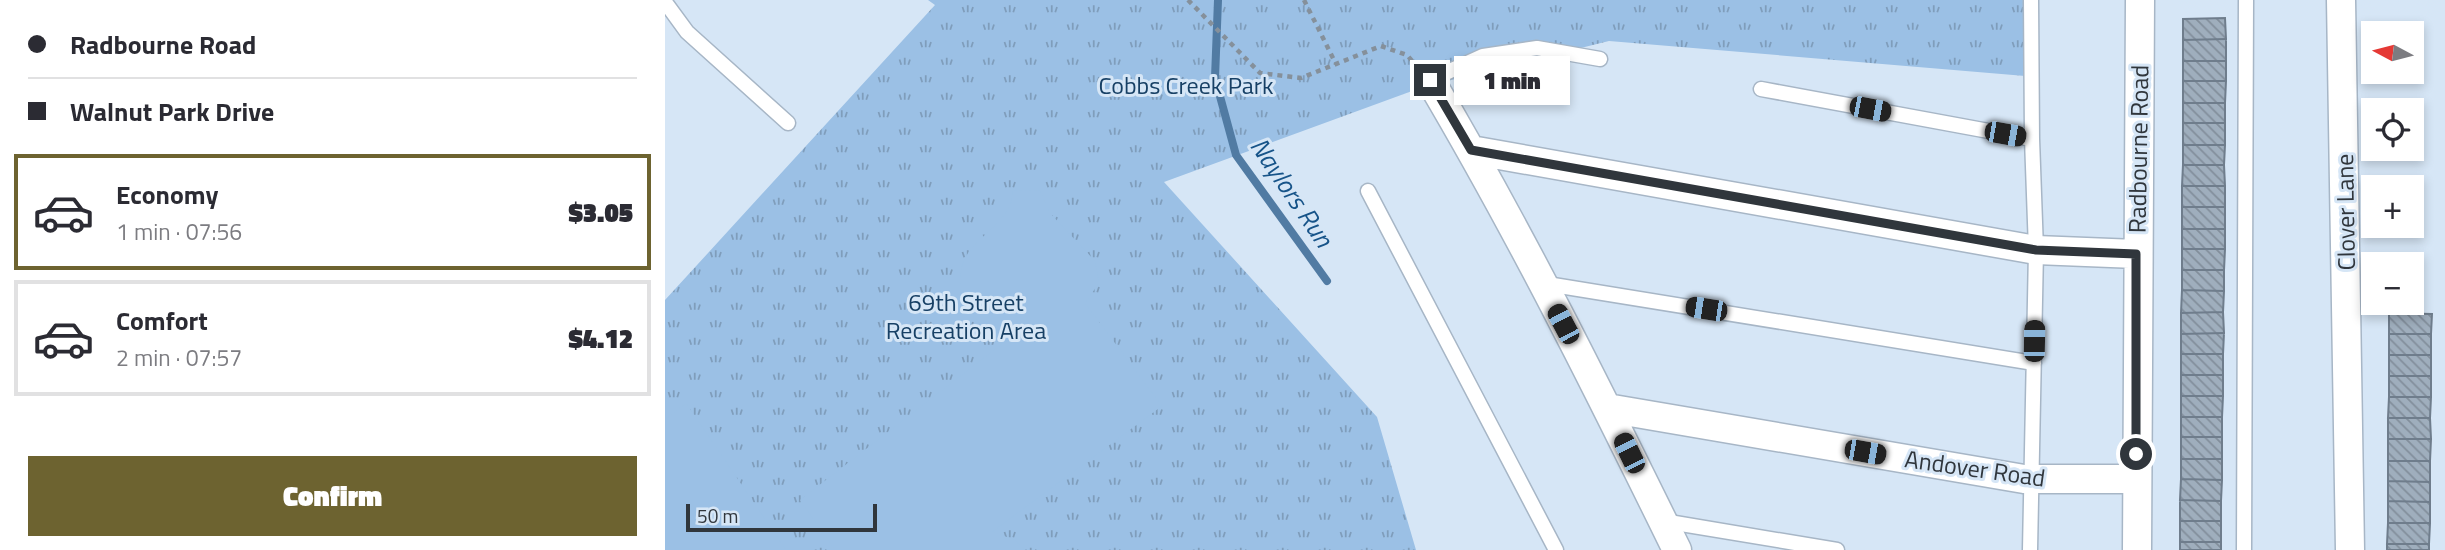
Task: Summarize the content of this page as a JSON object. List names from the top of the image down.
{
  "streets": {
    "street": ["Radbourne Road", "Clover Lane", "Andover Road"]
  },
  "crossings": [
    ["Radbourne Road", "Andover Road"]
  ],
  "water": ["Naylors Run"],
  "parks": ["Cobbs Creek Park", "69th Street Recreation Area"],
  "scale_bar": "50 m",
  "north": "left",
  "page": {
    "banner": ["Radbourne Road", "Walnut Park Drive"],
    "map_buttons": ["+", "−"],
    "bubble": "1 min",
    "list": [
      {
        "name": "Economy",
        "note": "1 min · 07:56",
        "value": "$3.05"
      },
      {
        "name": "Comfort",
        "note": "2 min · 07:57",
        "value": "$4.12"
      }
    ],
    "buttons": "Confirm",
    "scale": "50 m"
  }
}
